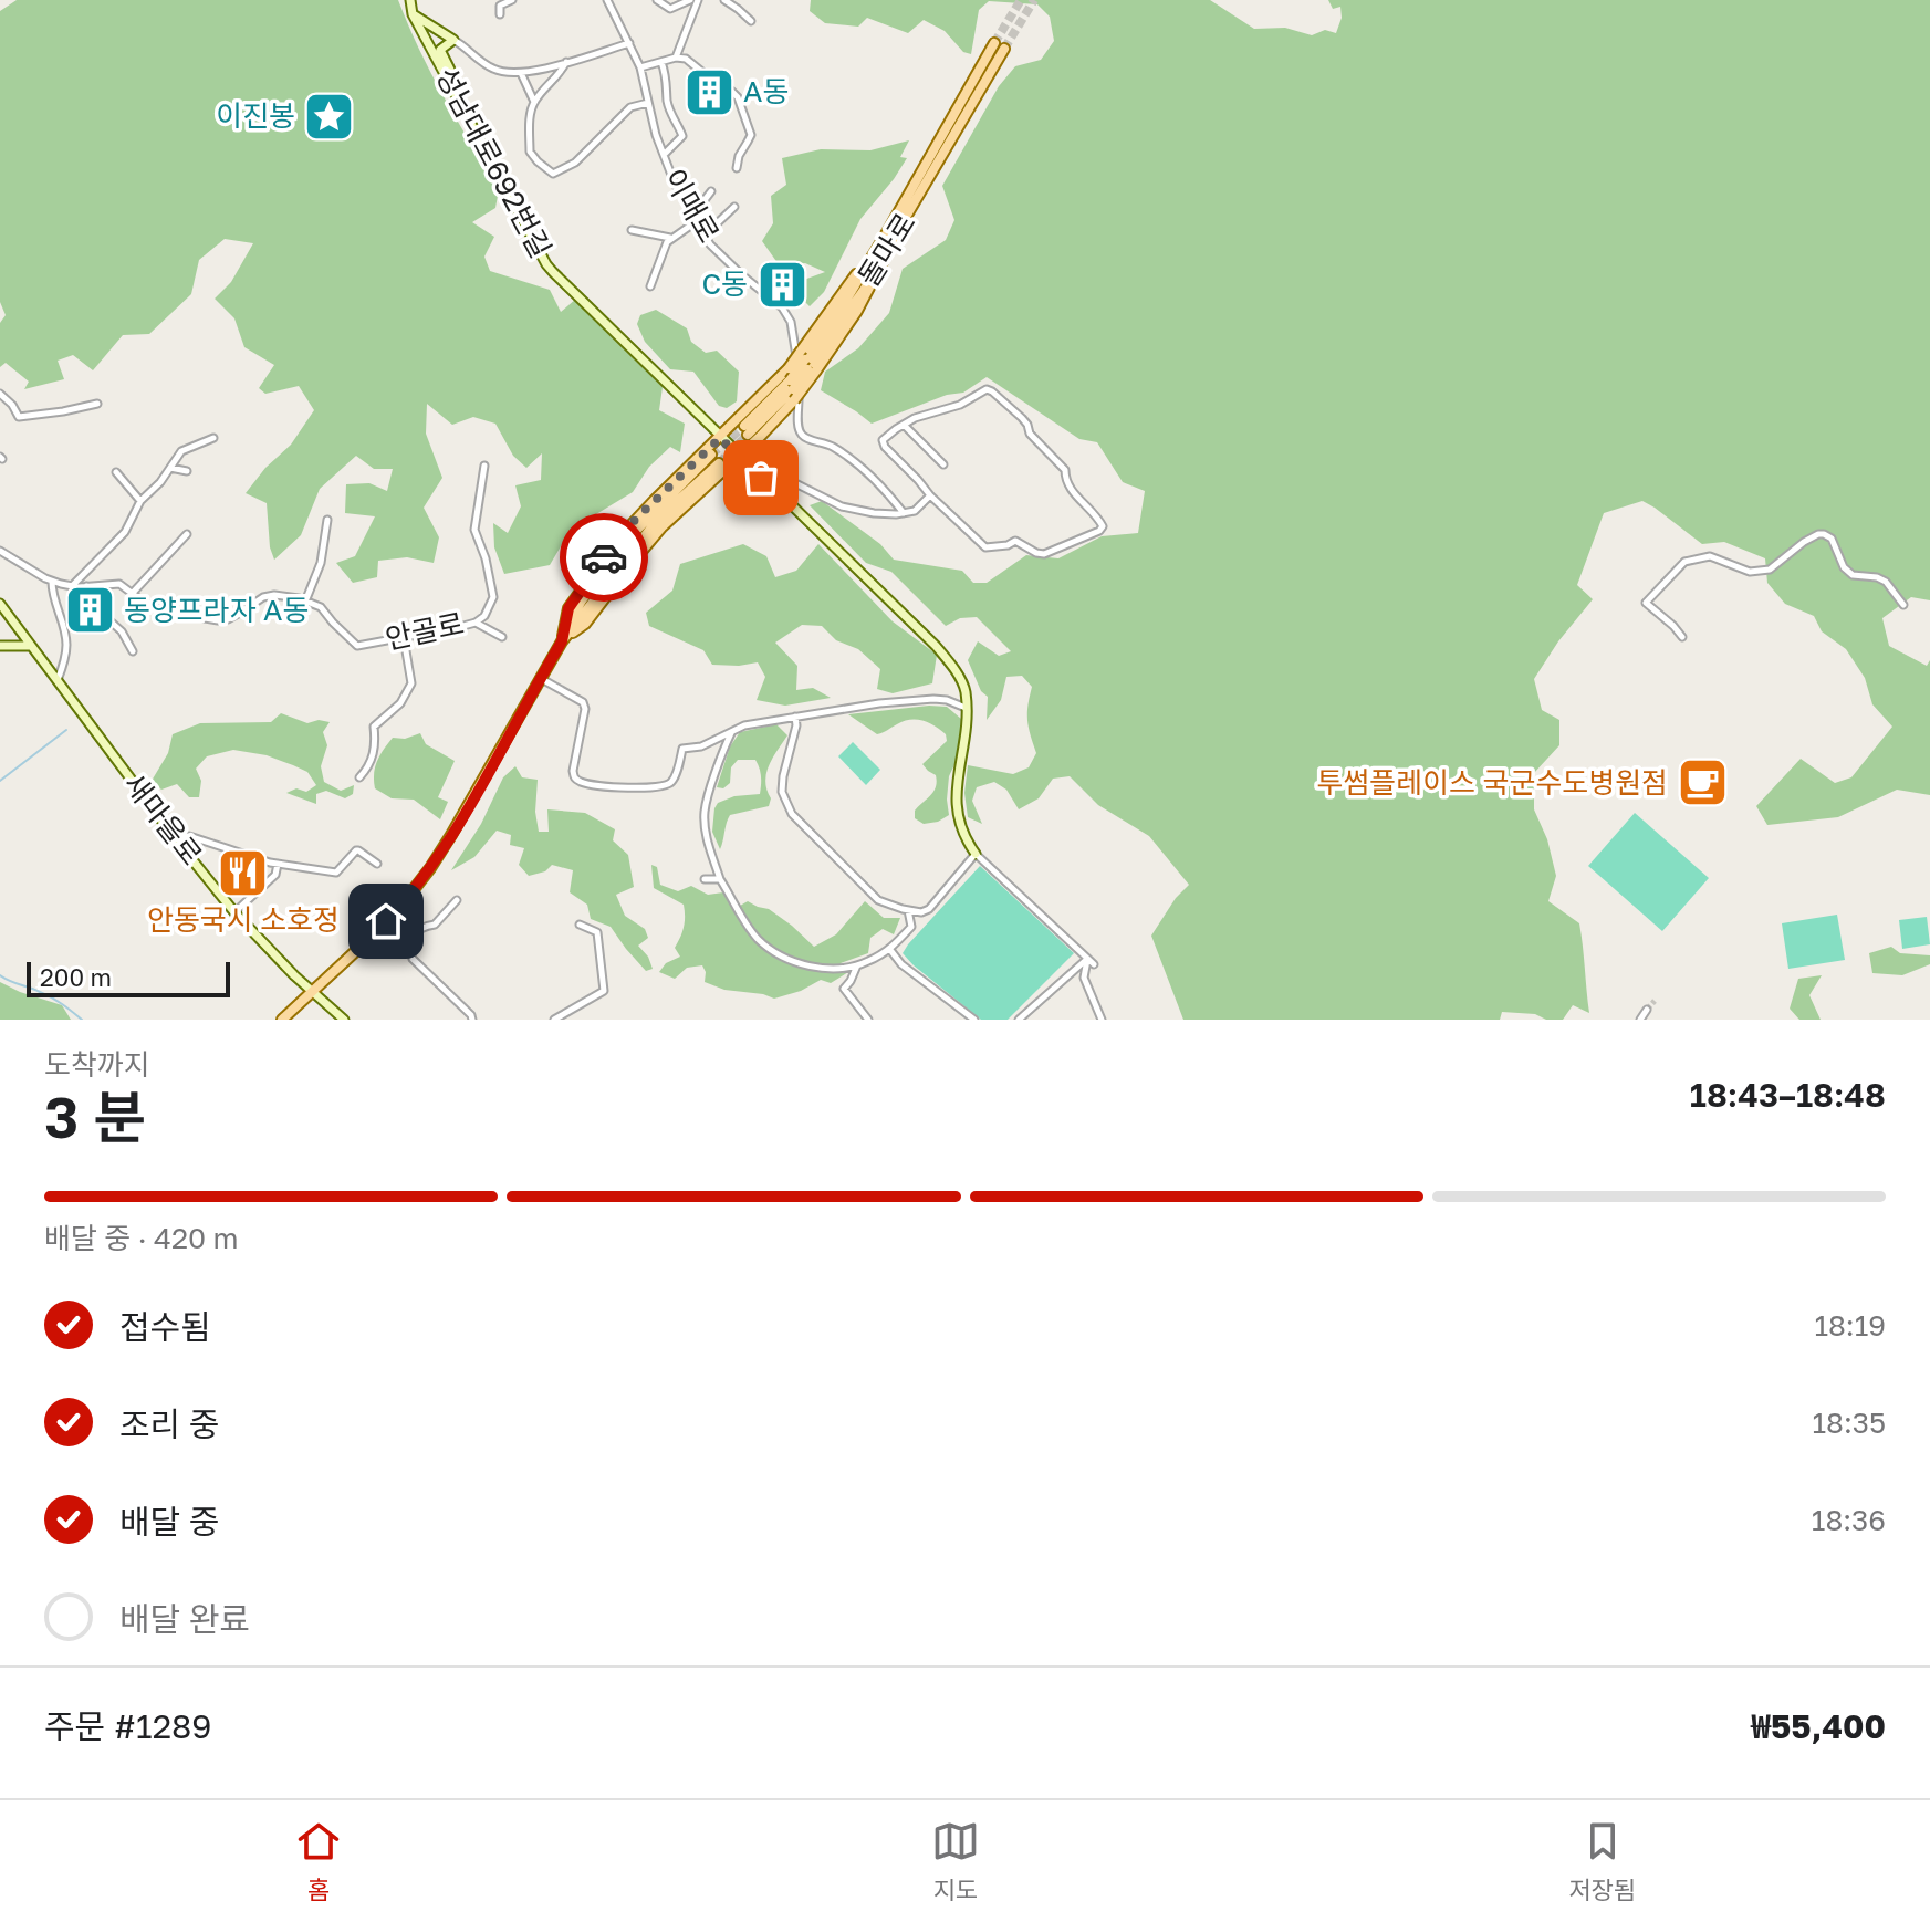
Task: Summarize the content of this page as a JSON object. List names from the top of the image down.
{
  "streets": {
    "main road": ["돌마로"],
    "street": [
      "성남대로692번길",
      "이매로",
      "안골로",
      "새마을로"
    ]
  },
  "places": {
    "building": ["A동", "C동", "동양프라자 A동"],
    "place": ["이진봉"],
    "cafe": ["투썸플레이스 국군수도병원점"],
    "restaurant": ["안동국시 소호정"]
  },
  "scale_bar": "200 m",
  "page": {
    "scale": "200 m",
    "heading": ["3 분", "도착까지", "18:43–18:48"],
    "panel": ["주문 #1289", "₩55,400"],
    "bar": "배달 중 · 420 m",
    "list": [
      ["접수됨", "18:19"],
      ["조리 중", "18:35"],
      ["배달 중", "18:36"],
      "배달 완료"
    ],
    "tabs": ["홈", "지도", "저장됨"]
  }
}
